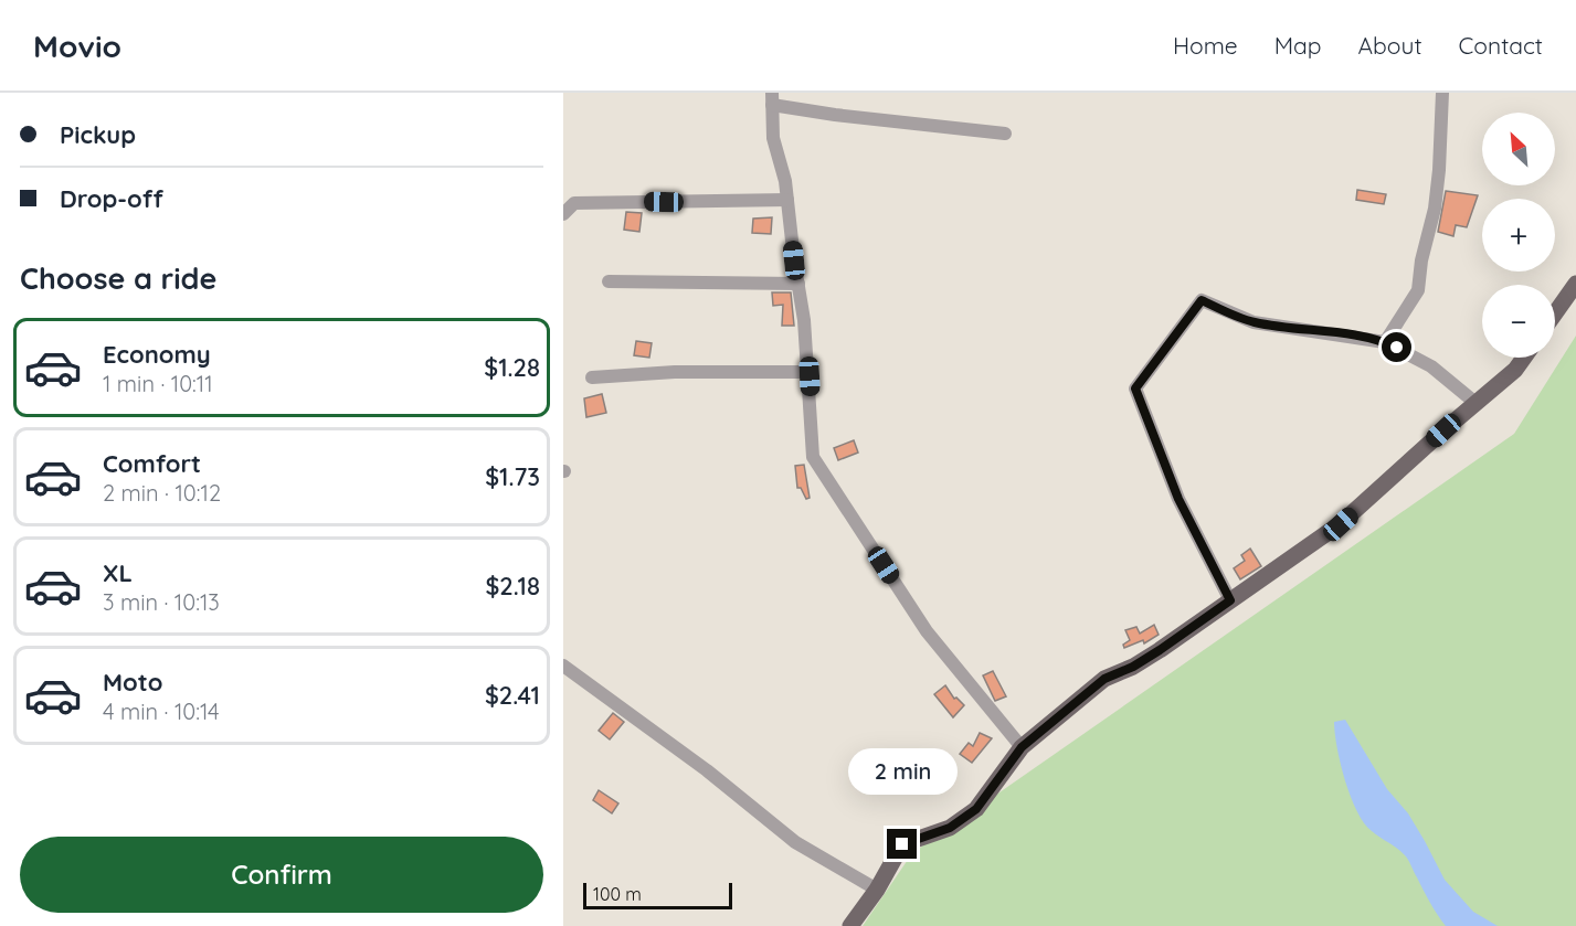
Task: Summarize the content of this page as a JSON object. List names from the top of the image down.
{
  "scale_bar": "100 m",
  "north": "top left",
  "page": {
    "header": "Movio",
    "nav": [
      "Home",
      "Map",
      "About",
      "Contact"
    ],
    "banner": ["Pickup", "Drop-off"],
    "map_buttons": ["+", "−"],
    "heading": "Choose a ride",
    "list": [
      {
        "name": "Economy",
        "note": "1 min · 10:11",
        "value": "$1.28"
      },
      {
        "name": "Comfort",
        "note": "2 min · 10:12",
        "value": "$1.73"
      },
      {
        "name": "XL",
        "note": "3 min · 10:13",
        "value": "$2.18"
      },
      {
        "name": "Moto",
        "note": "4 min · 10:14",
        "value": "$2.41"
      }
    ],
    "bubble": "2 min",
    "buttons": "Confirm",
    "scale": "100 m"
  }
}
